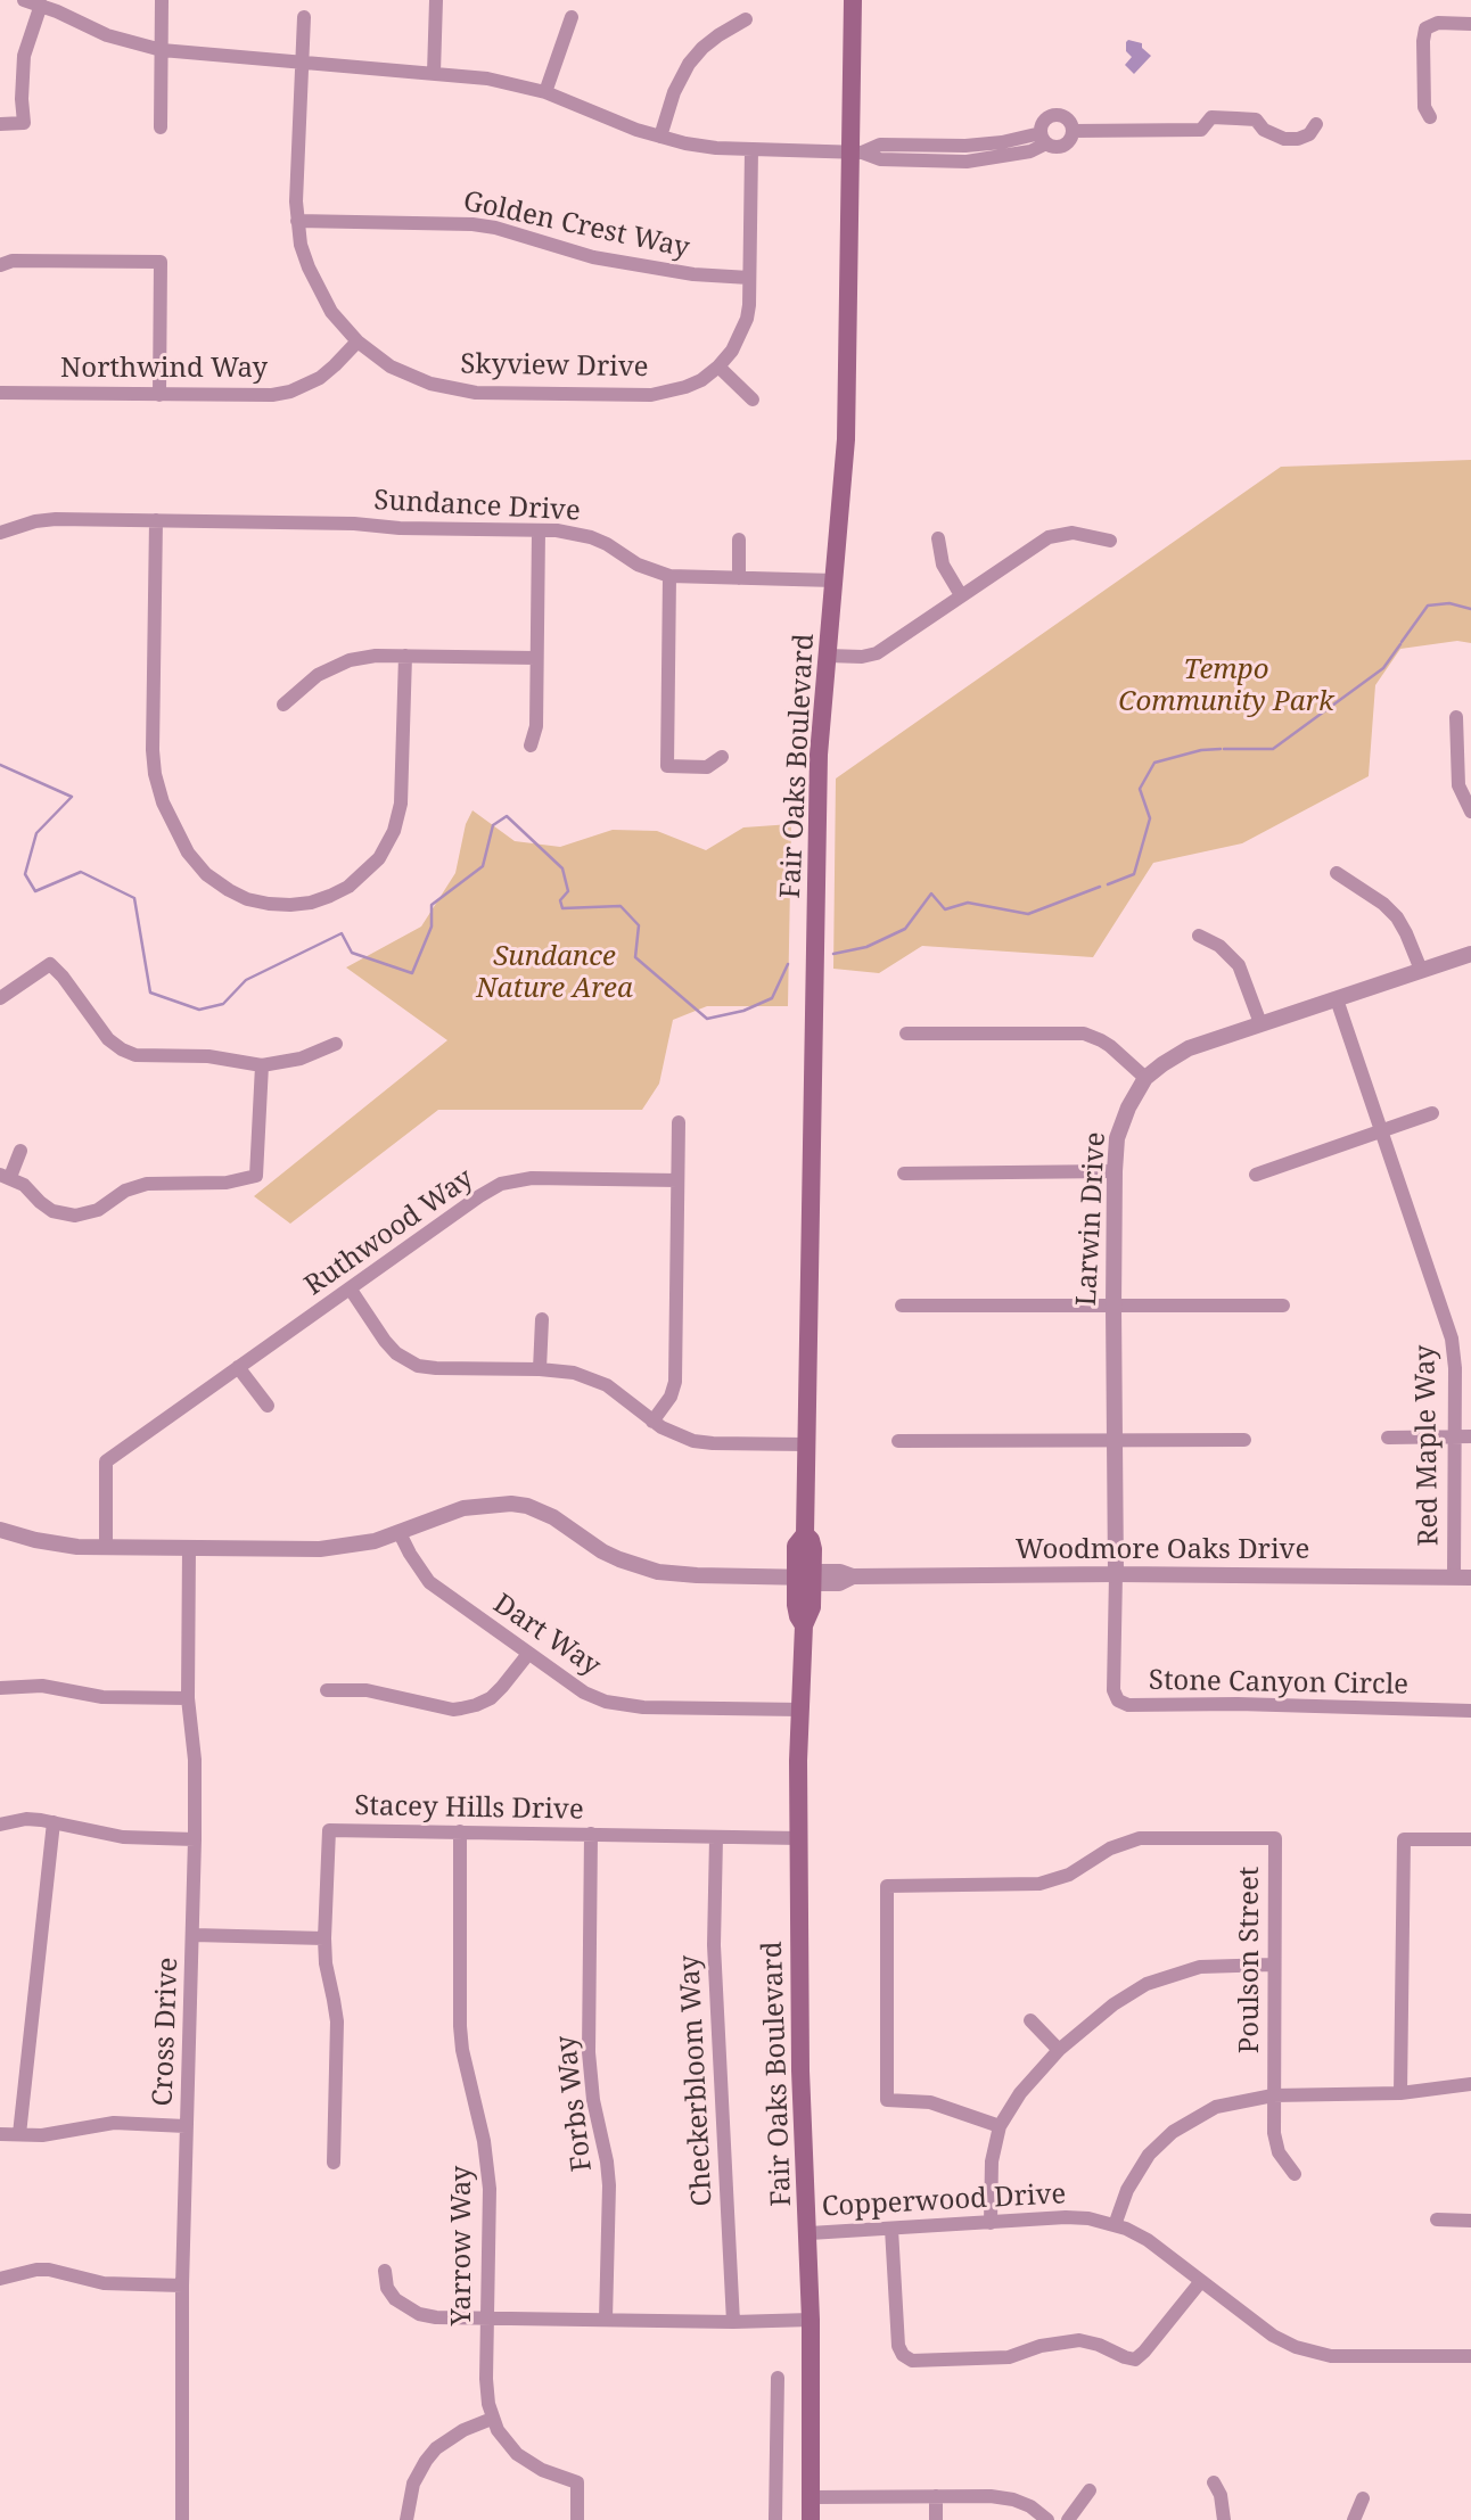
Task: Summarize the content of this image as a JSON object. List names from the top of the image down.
{
  "streets": {
    "main road": ["Fair Oaks Boulevard"],
    "street": [
      "Golden Crest Way",
      "Skyview Drive",
      "Northwind Way",
      "Sundance Drive",
      "Larwin Drive",
      "Ruthwood Way",
      "Red Maple Way",
      "Woodmore Oaks Drive",
      "Dart Way",
      "Stone Canyon Circle",
      "Stacey Hills Drive",
      "Poulson Street",
      "Cross Drive",
      "Checkerbloom Way",
      "Forbs Way",
      "Copperwood Drive",
      "Yarrow Way"
    ]
  },
  "crossings": [
    ["Golden Crest Way", "Skyview Drive"],
    ["Skyview Drive", "Northwind Way"],
    ["Sundance Drive", "Fair Oaks Boulevard"],
    ["Fair Oaks Boulevard", "Woodmore Oaks Drive"],
    ["Fair Oaks Boulevard", "Dart Way"],
    ["Fair Oaks Boulevard", "Stacey Hills Drive"],
    ["Fair Oaks Boulevard", "Copperwood Drive"],
    ["Larwin Drive", "Red Maple Way"],
    ["Larwin Drive", "Woodmore Oaks Drive"],
    ["Larwin Drive", "Stone Canyon Circle"],
    ["Ruthwood Way", "Woodmore Oaks Drive"],
    ["Red Maple Way", "Woodmore Oaks Drive"],
    ["Woodmore Oaks Drive", "Dart Way"],
    ["Woodmore Oaks Drive", "Stone Canyon Circle"],
    ["Woodmore Oaks Drive", "Cross Drive"],
    ["Stacey Hills Drive", "Checkerbloom Way"],
    ["Stacey Hills Drive", "Forbs Way"],
    ["Stacey Hills Drive", "Yarrow Way"]
  ],
  "parks": ["Tempo Community Park", "Sundance Nature Area"]
}
